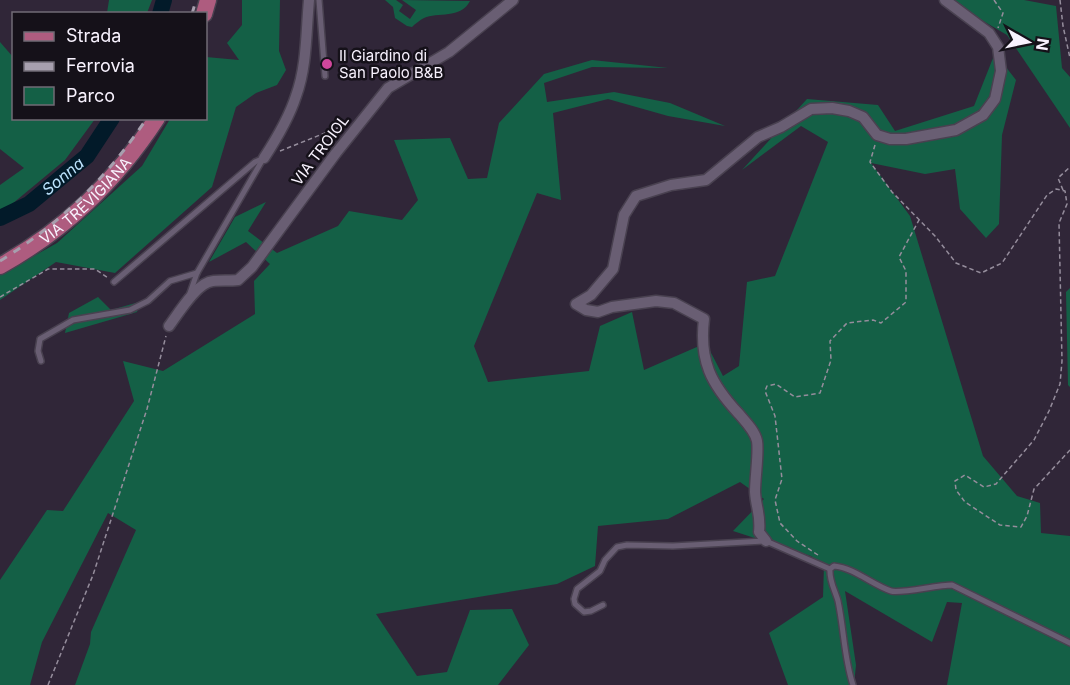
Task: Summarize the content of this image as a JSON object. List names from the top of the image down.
{
  "streets": {
    "main road": ["VIA TREVIGIANA"],
    "street": ["VIA TROIOL"]
  },
  "water": ["Sonna"],
  "places": ["Il Giardino di San Paolo B&B"],
  "legend": ["Strada", "Ferrovia", "Parco"],
  "north": "right"
}
